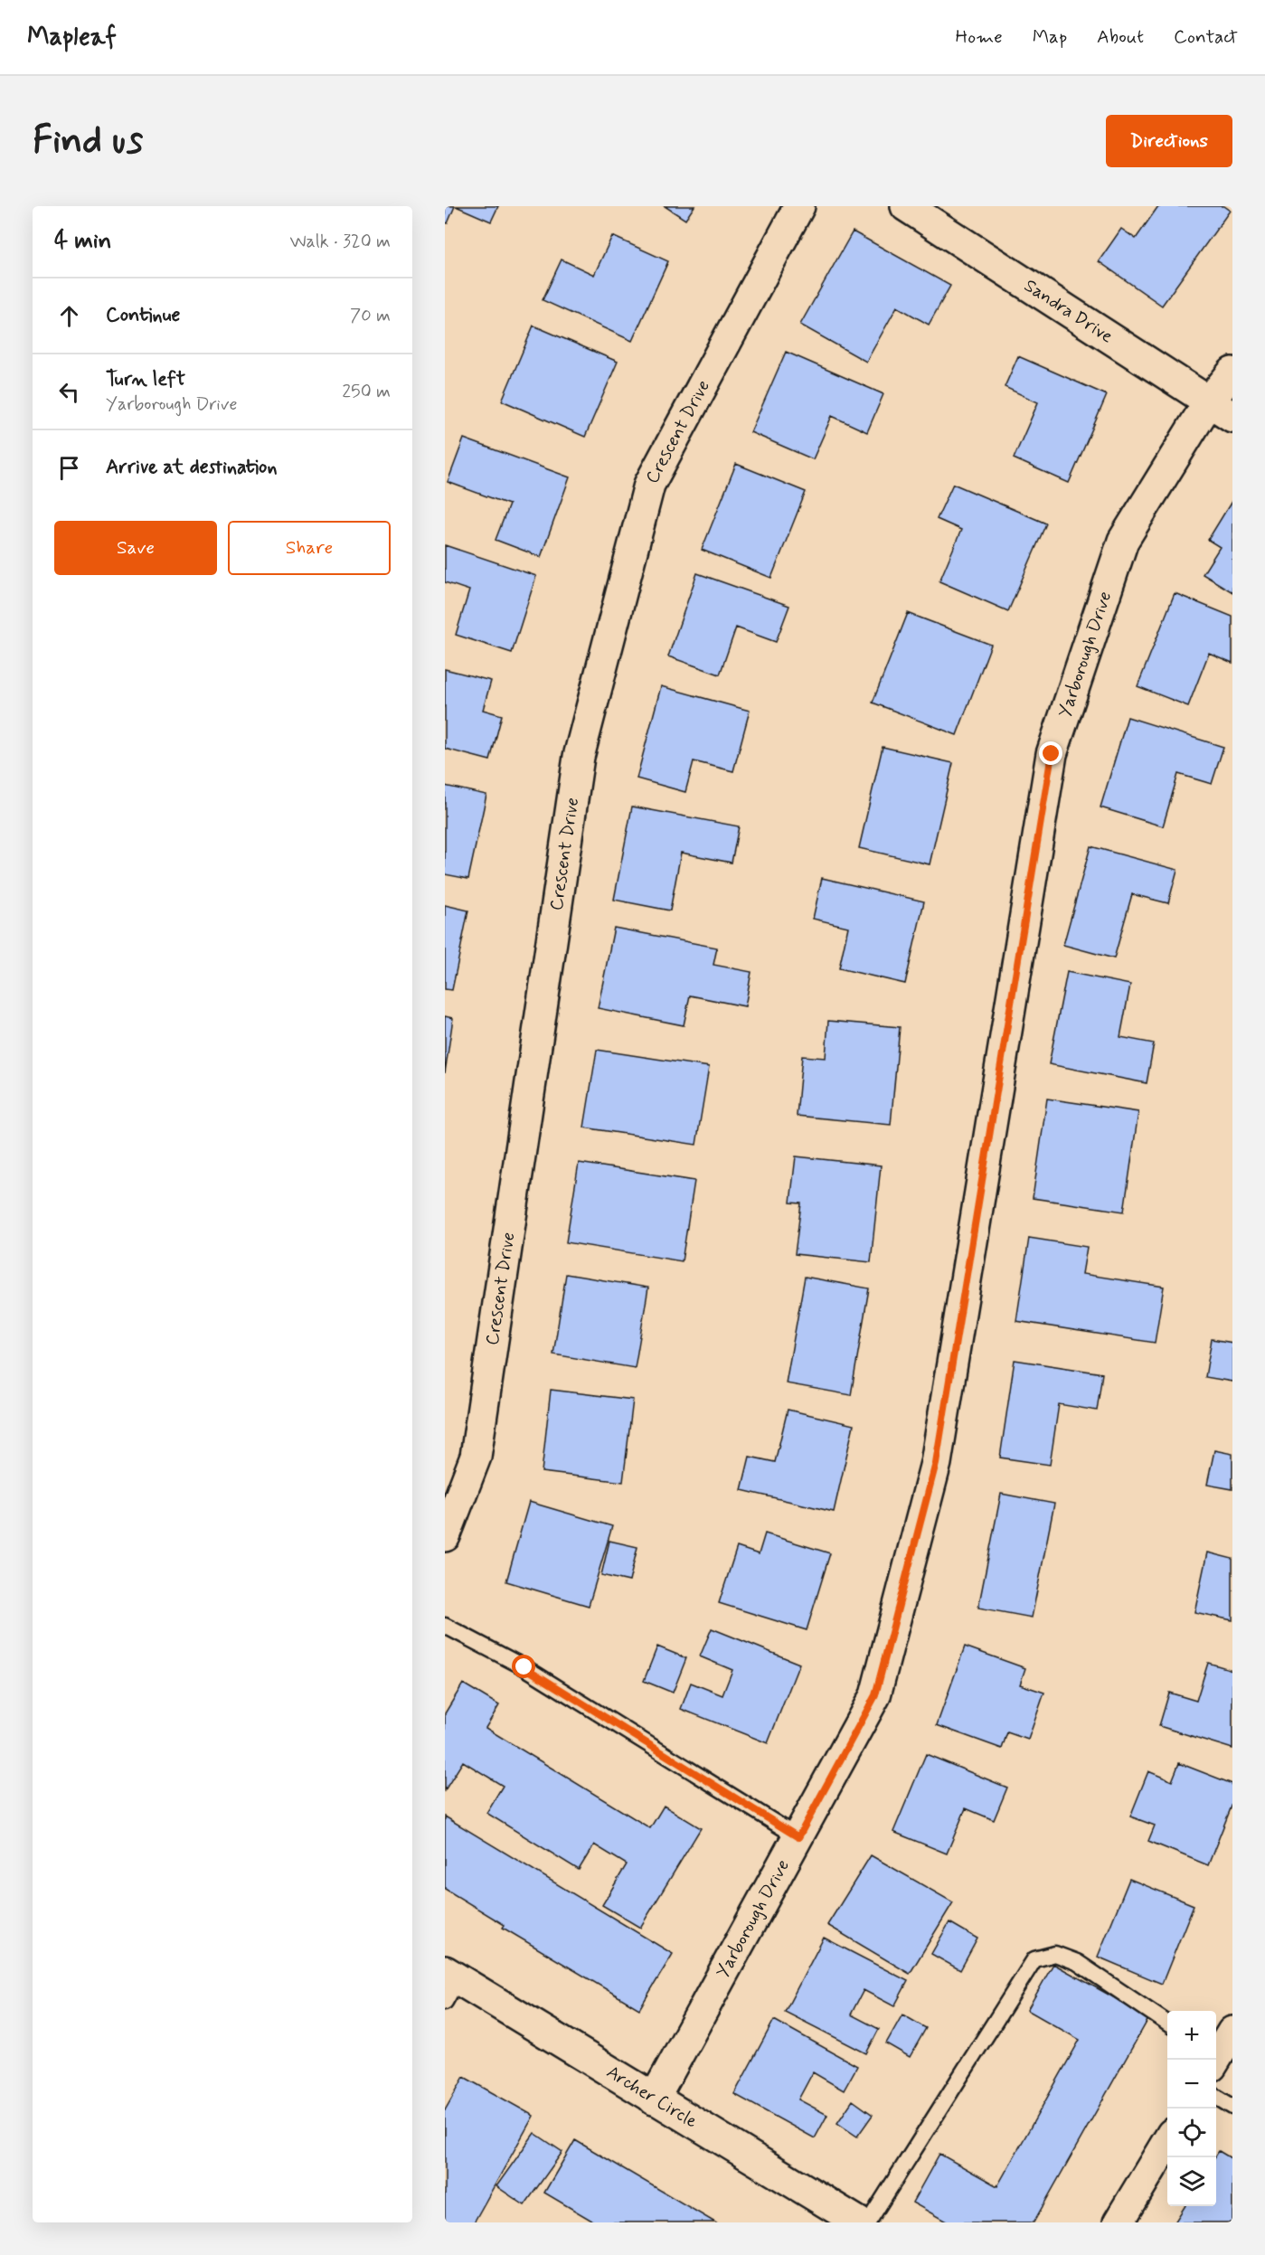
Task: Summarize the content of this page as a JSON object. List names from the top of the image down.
{
  "streets": {
    "street": [
      "Sandra Drive",
      "Crescent Drive",
      "Yarborough Drive",
      "Archer Circle"
    ]
  },
  "crossings": [
    ["Sandra Drive", "Yarborough Drive"],
    ["Yarborough Drive", "Archer Circle"]
  ],
  "page": {
    "header": "Mapleaf",
    "nav": [
      "Home",
      "Map",
      "About",
      "Contact"
    ],
    "buttons": [
      "Directions",
      ["Save", "Share"]
    ],
    "title": "Find us",
    "heading": ["4 min", "Walk · 320 m"],
    "list": [
      ["Continue", "70 m"],
      ["Turn left", "Yarborough Drive", "250 m"],
      "Arrive at destination"
    ],
    "map_buttons": ["+", "−"]
  }
}
